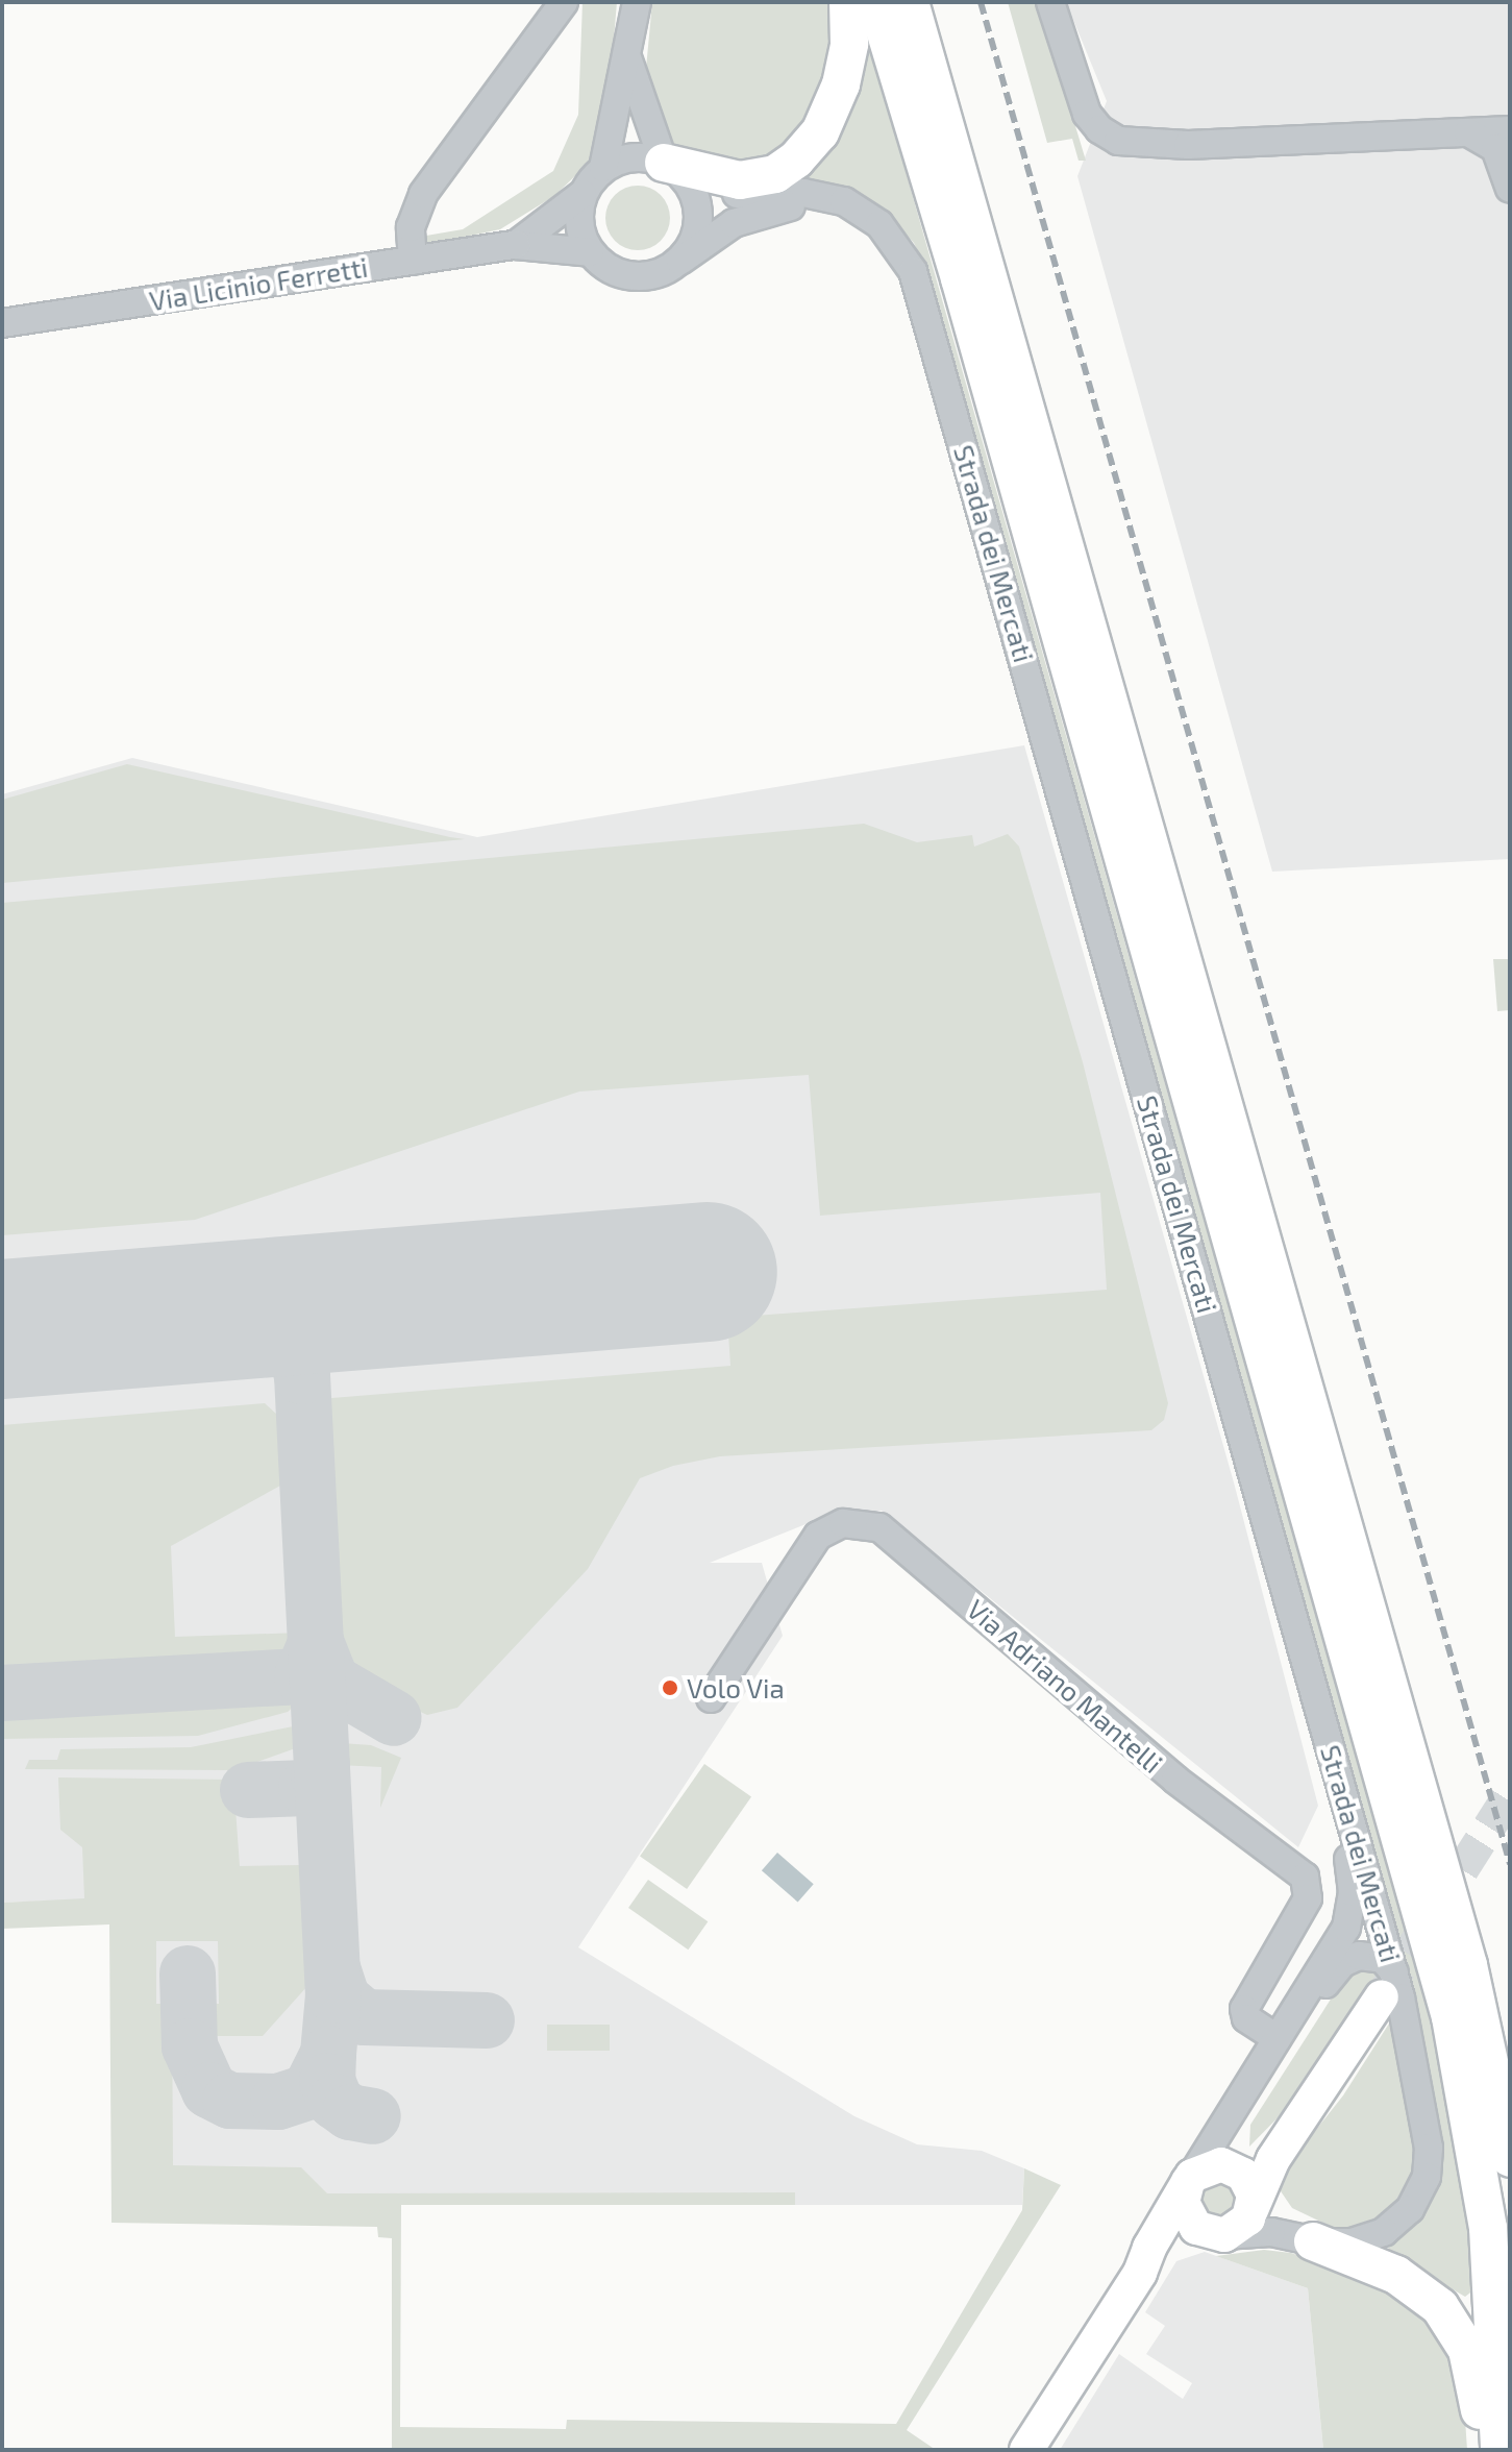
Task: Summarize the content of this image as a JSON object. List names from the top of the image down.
{
  "streets": {
    "street": ["Via Licinio Ferretti", "Strada dei Mercati", "Via Adriano Mantelli"]
  },
  "crossings": [
    ["Strada dei Mercati", "Via Adriano Mantelli"]
  ],
  "places": ["Volo Via"]
}
